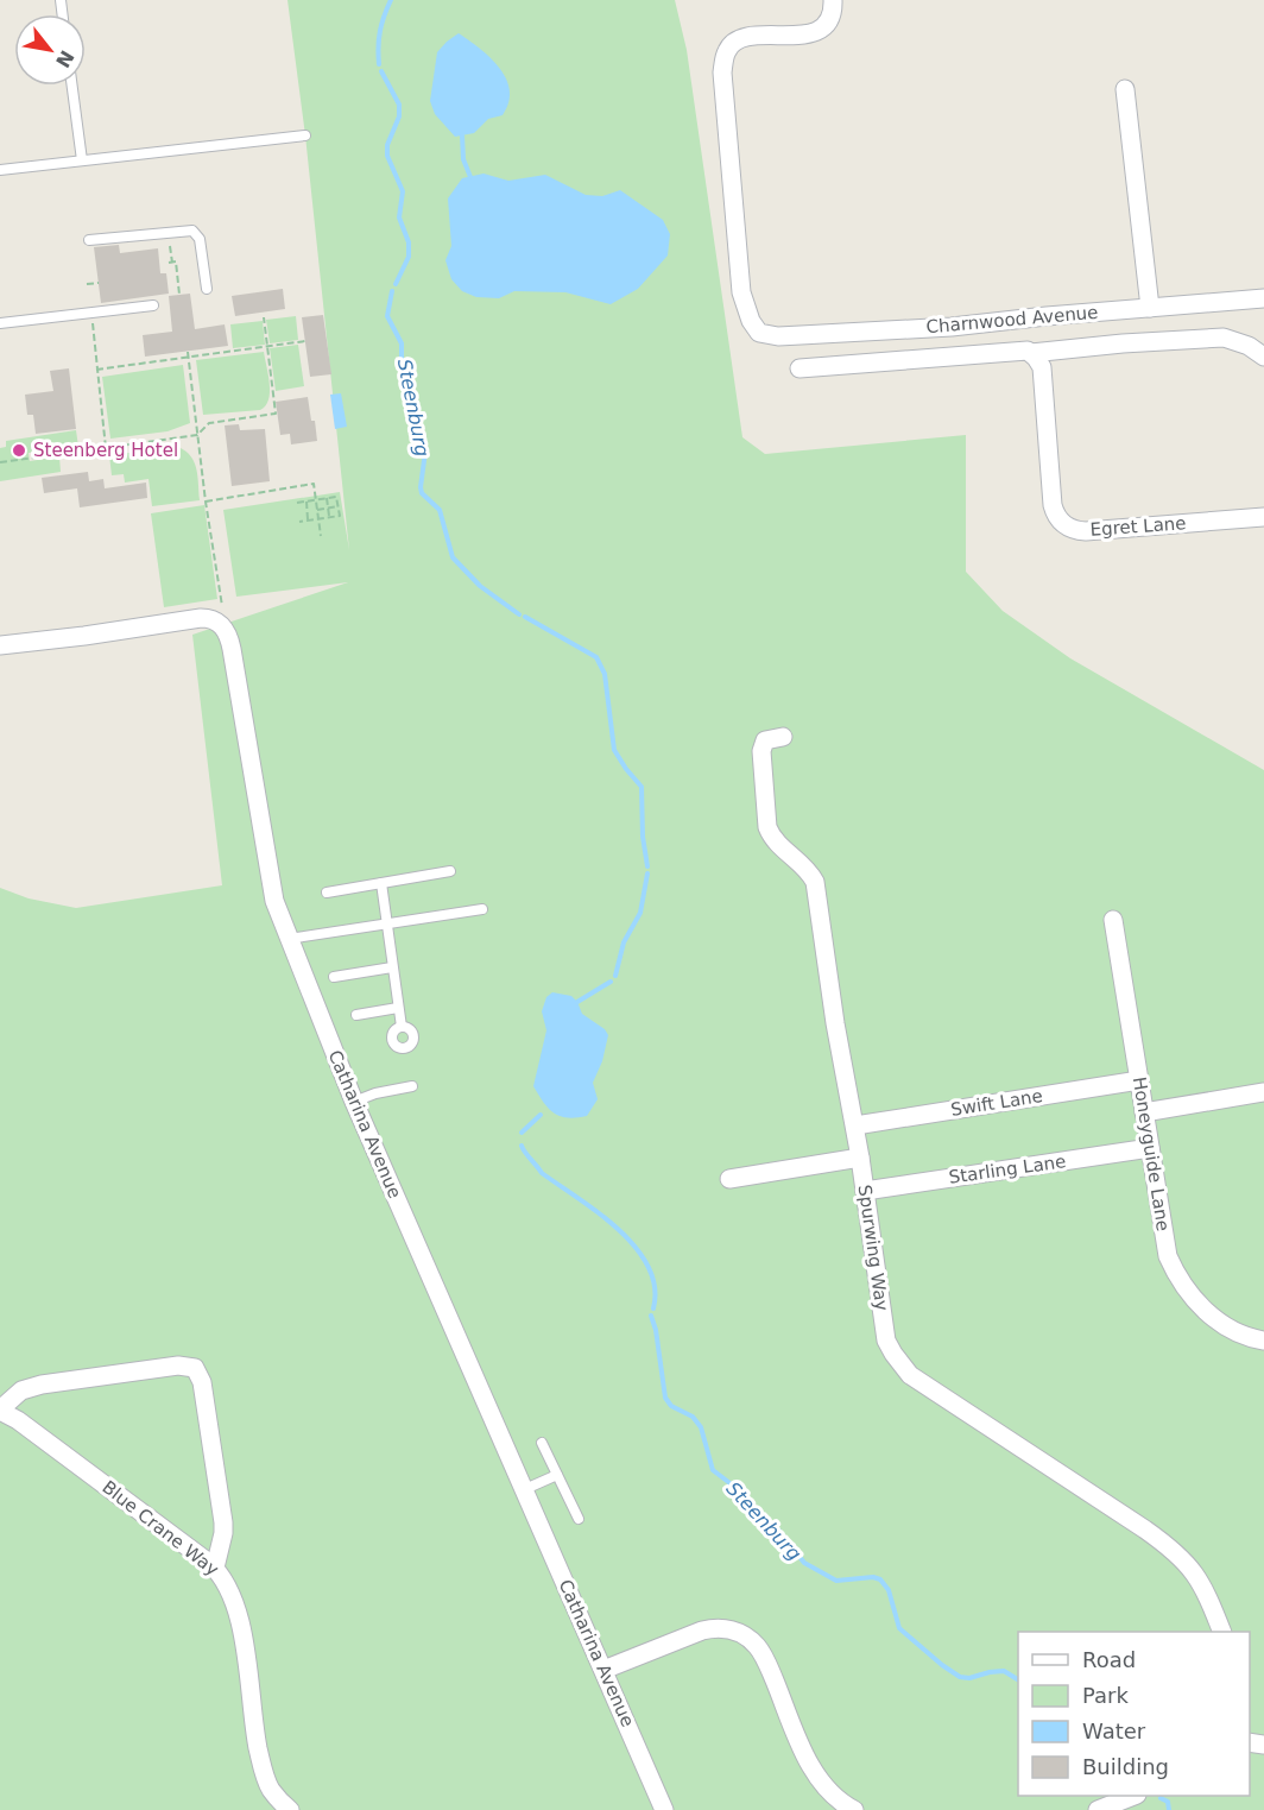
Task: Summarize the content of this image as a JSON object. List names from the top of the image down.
{
  "streets": {
    "street": [
      "Charnwood Avenue",
      "Egret Lane",
      "Swift Lane",
      "Catharina Avenue",
      "Honeyguide Lane",
      "Starling Lane",
      "Spurwing Way",
      "Blue Crane Way"
    ]
  },
  "crossings": [
    ["Swift Lane", "Honeyguide Lane"],
    ["Swift Lane", "Spurwing Way"],
    ["Honeyguide Lane", "Starling Lane"],
    ["Starling Lane", "Spurwing Way"]
  ],
  "water": ["Steenburg"],
  "places": ["Steenberg Hotel"],
  "legend": [
    "Road",
    "Park",
    "Water",
    "Building"
  ],
  "north": "bottom right"
}
